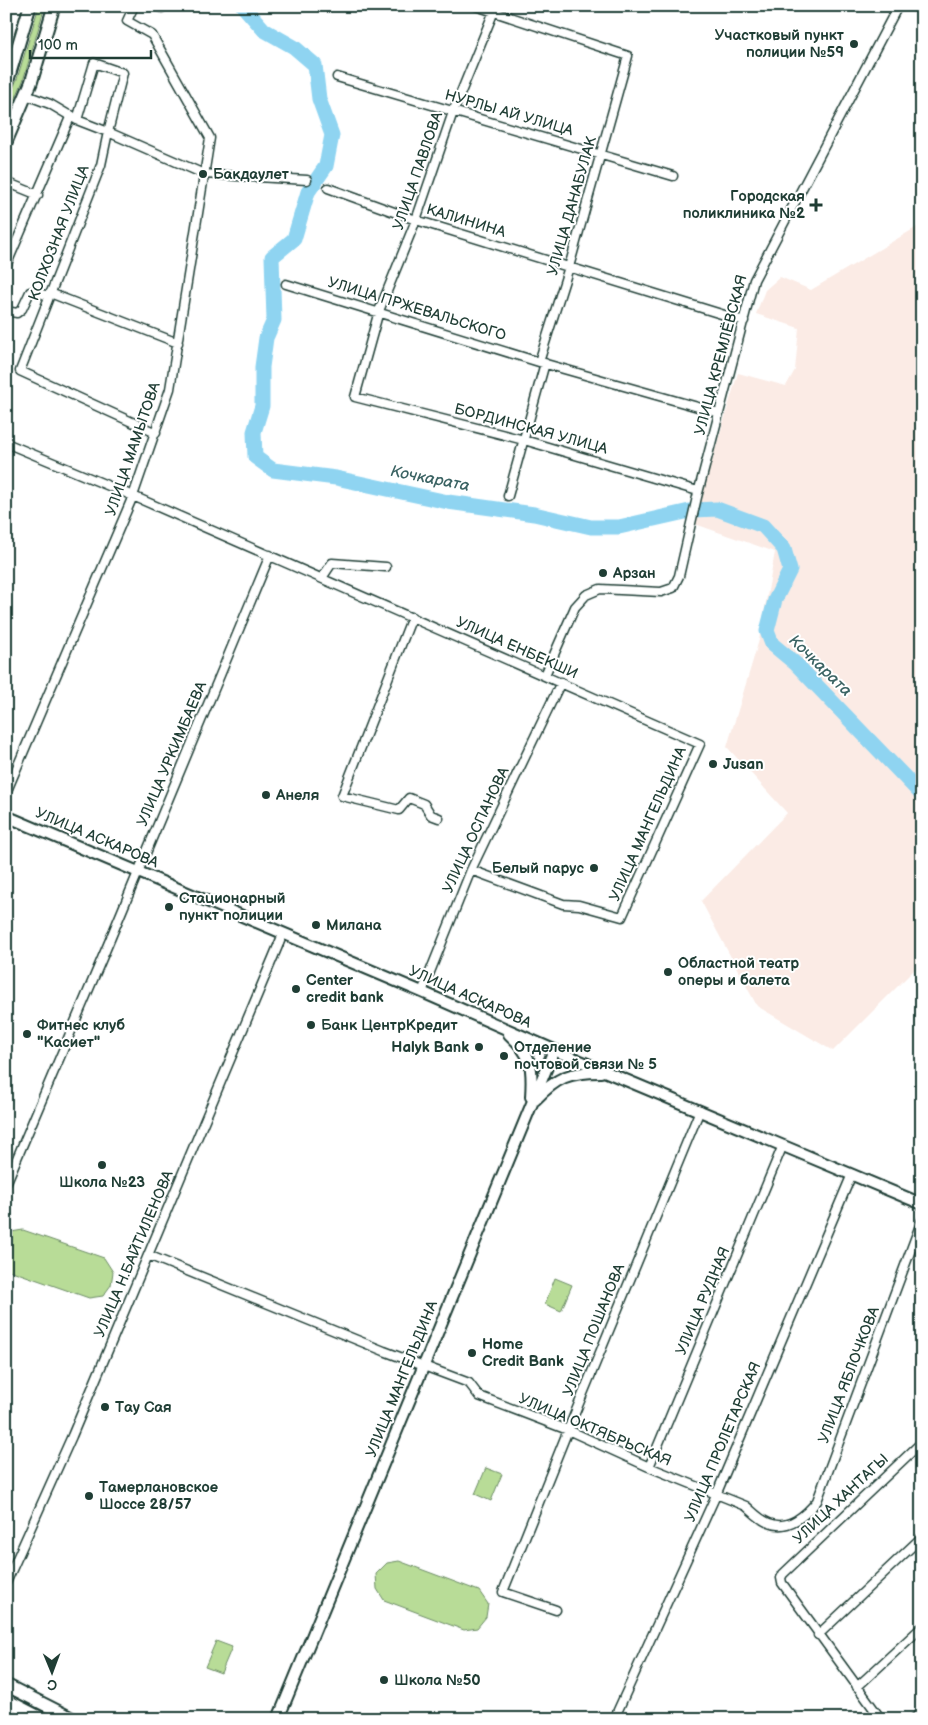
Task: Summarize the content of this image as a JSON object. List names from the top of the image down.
{
  "streets": {
    "main road": ["УЛИЦА МАНГЕЛЬДИНА", "УЛИЦА АСКАРОВА"],
    "street": [
      "НУРЛЫ АЙ УЛИЦА",
      "УЛИЦА ПАВЛОВА",
      "УЛИЦА ДАНАБУЛАК",
      "КАЛИНИНА",
      "КОЛХОЗНАЯ УЛИЦА",
      "УЛИЦА ПРЖЕВАЛЬСКОГО",
      "УЛИЦА КРЕМЛЁВСКАЯ",
      "БОРДИНСКАЯ УЛИЦА",
      "УЛИЦА МАМЫТОВА",
      "УЛИЦА ЕНБЕКШИ",
      "УЛИЦА УРКИМБАЕВА",
      "УЛИЦА ОСПАНОВА",
      "УЛИЦА Н.БАЙТИЛЕНОВА",
      "УЛИЦА РУДНАЯ",
      "УЛИЦА ПОШАНОВА",
      "УЛИЦА ЯБЛОЧКОВА",
      "УЛИЦА ОКТЯБРЬСКАЯ",
      "УЛИЦА ПРОЛЕТАРСКАЯ",
      "УЛИЦА ХАНТАГЫ"
    ]
  },
  "crossings": [
    ["НУРЛЫ АЙ УЛИЦА", "УЛИЦА ПАВЛОВА"],
    ["НУРЛЫ АЙ УЛИЦА", "УЛИЦА ДАНАБУЛАК"],
    ["УЛИЦА ПАВЛОВА", "УЛИЦА ДАНАБУЛАК"],
    ["УЛИЦА ПАВЛОВА", "КАЛИНИНА"],
    ["УЛИЦА ПАВЛОВА", "УЛИЦА ПРЖЕВАЛЬСКОГО"],
    ["УЛИЦА ПАВЛОВА", "БОРДИНСКАЯ УЛИЦА"],
    ["УЛИЦА ДАНАБУЛАК", "КАЛИНИНА"],
    ["УЛИЦА ДАНАБУЛАК", "УЛИЦА ПРЖЕВАЛЬСКОГО"],
    ["УЛИЦА ДАНАБУЛАК", "БОРДИНСКАЯ УЛИЦА"],
    ["КАЛИНИНА", "УЛИЦА КРЕМЛЁВСКАЯ"],
    ["КОЛХОЗНАЯ УЛИЦА", "УЛИЦА МАМЫТОВА"],
    ["УЛИЦА ПРЖЕВАЛЬСКОГО", "УЛИЦА КРЕМЛЁВСКАЯ"],
    ["УЛИЦА КРЕМЛЁВСКАЯ", "БОРДИНСКАЯ УЛИЦА"],
    ["УЛИЦА КРЕМЛЁВСКАЯ", "УЛИЦА ЕНБЕКШИ"],
    ["УЛИЦА МАМЫТОВА", "УЛИЦА ЕНБЕКШИ"],
    ["УЛИЦА ЕНБЕКШИ", "УЛИЦА УРКИМБАЕВА"],
    ["УЛИЦА ЕНБЕКШИ", "УЛИЦА МАНГЕЛЬДИНА"],
    ["УЛИЦА ЕНБЕКШИ", "УЛИЦА ОСПАНОВА"],
    ["УЛИЦА УРКИМБАЕВА", "УЛИЦА АСКАРОВА"],
    ["УЛИЦА МАНГЕЛЬДИНА", "УЛИЦА ОСПАНОВА"],
    ["УЛИЦА МАНГЕЛЬДИНА", "УЛИЦА АСКАРОВА"],
    ["УЛИЦА МАНГЕЛЬДИНА", "УЛИЦА ОКТЯБРЬСКАЯ"],
    ["УЛИЦА ОСПАНОВА", "УЛИЦА АСКАРОВА"],
    ["УЛИЦА АСКАРОВА", "УЛИЦА Н.БАЙТИЛЕНОВА"],
    ["УЛИЦА АСКАРОВА", "УЛИЦА РУДНАЯ"],
    ["УЛИЦА АСКАРОВА", "УЛИЦА ПОШАНОВА"],
    ["УЛИЦА АСКАРОВА", "УЛИЦА ПРОЛЕТАРСКАЯ"],
    ["УЛИЦА Н.БАЙТИЛЕНОВА", "УЛИЦА ОКТЯБРЬСКАЯ"],
    ["УЛИЦА РУДНАЯ", "УЛИЦА ОКТЯБРЬСКАЯ"],
    ["УЛИЦА ПОШАНОВА", "УЛИЦА ОКТЯБРЬСКАЯ"],
    ["УЛИЦА ЯБЛОЧКОВА", "УЛИЦА ОКТЯБРЬСКАЯ"],
    ["УЛИЦА ОКТЯБРЬСКАЯ", "УЛИЦА ПРОЛЕТАРСКАЯ"]
  ],
  "water": ["Кочкарата"],
  "places": {
    "other": [
      "Участковый пункт полиции №59",
      "Бакдаулет",
      "Арзан",
      "Jusan",
      "Анеля",
      "Белый парус",
      "Стационарный пункт полиции",
      "Милана",
      "Областной театр оперы и балета",
      "Center credit bank",
      "Банк ЦентрКредит",
      "Фитнес клуб \"Касиет\"",
      "Halyk Bank",
      "Отделение почтовой связи № 5",
      "Школа №23",
      "Home Credit Bank",
      "Тау Сая",
      "Тамерлановское Шоссе 28/57",
      "Школа №50"
    ],
    "health": ["Городская поликлиника №2"]
  },
  "scale_bar": "100 m",
  "north": "bottom"
}
